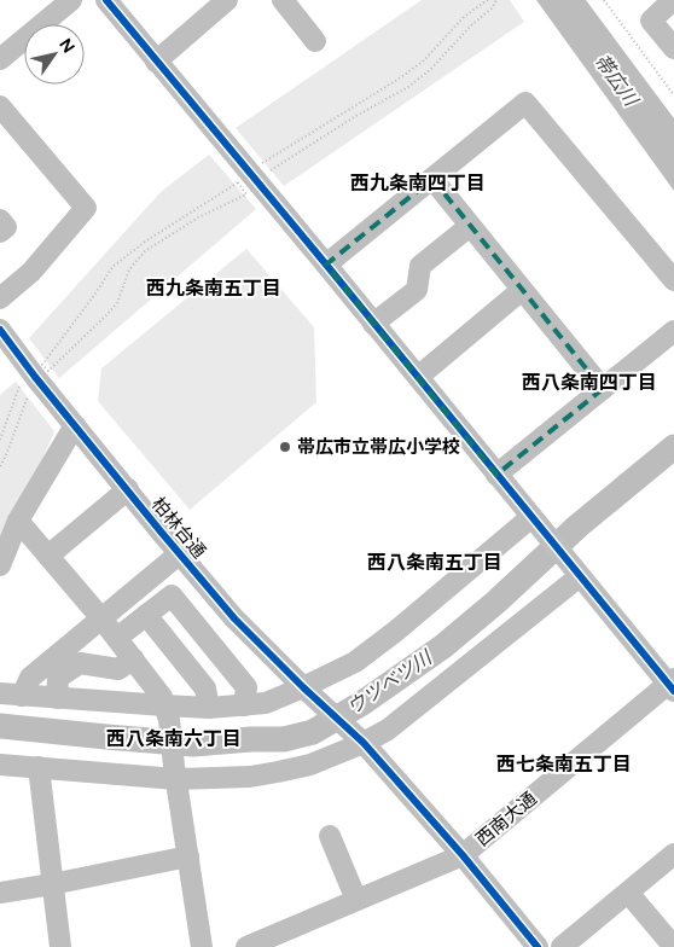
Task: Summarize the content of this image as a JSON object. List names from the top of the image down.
{
  "streets": {
    "street": ["柏林台通", "西南大通"]
  },
  "crossings": [
    ["柏林台通", "西南大通"]
  ],
  "districts": [
    "西九条南四丁目",
    "西九条南五丁目",
    "西八条南四丁目",
    "西八条南五丁目",
    "西八条南六丁目",
    "西七条南五丁目"
  ],
  "water": ["帯広川", "ウツベツ川"],
  "places": ["帯広市立帯広小学校"],
  "north": "top right"
}
